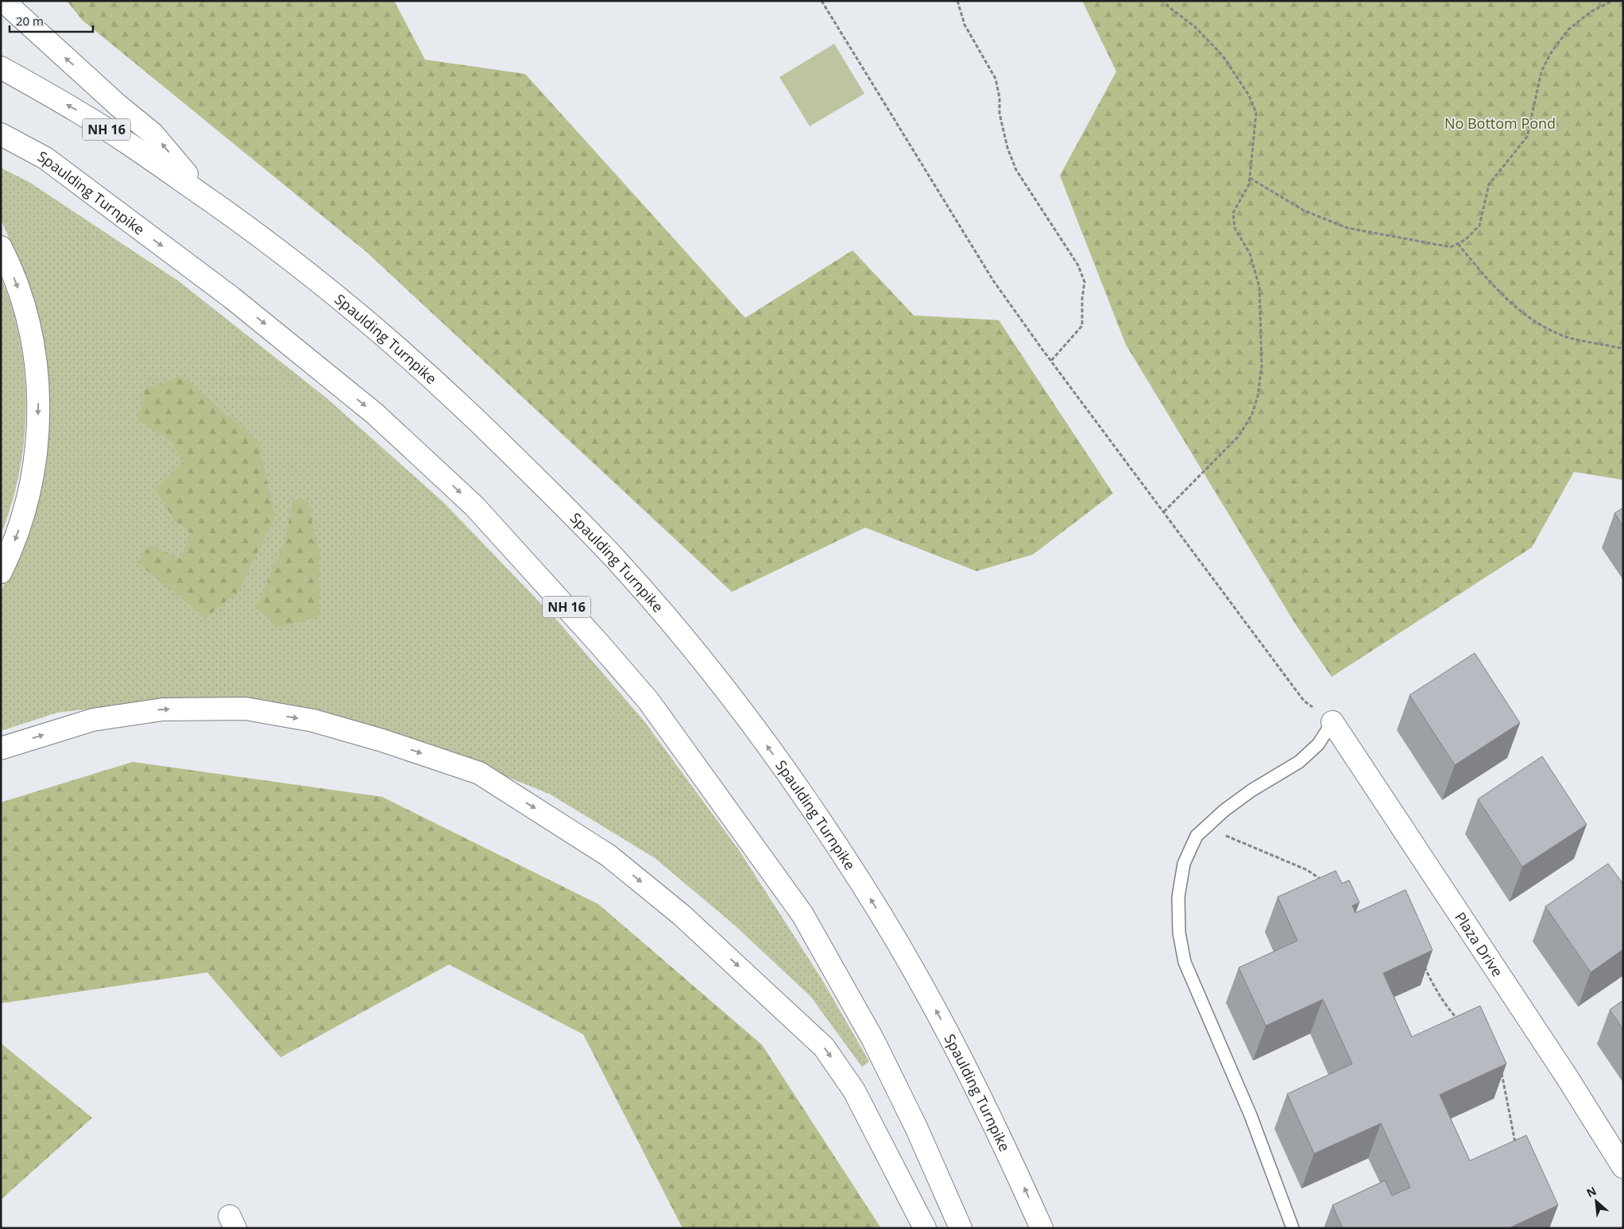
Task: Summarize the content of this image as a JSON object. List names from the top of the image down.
{
  "streets": {
    "main road": ["NH 16", "Spaulding Turnpike", "Plaza Drive"]
  },
  "parks": ["No Bottom Pond"],
  "scale_bar": "20 m",
  "north": "top left"
}
